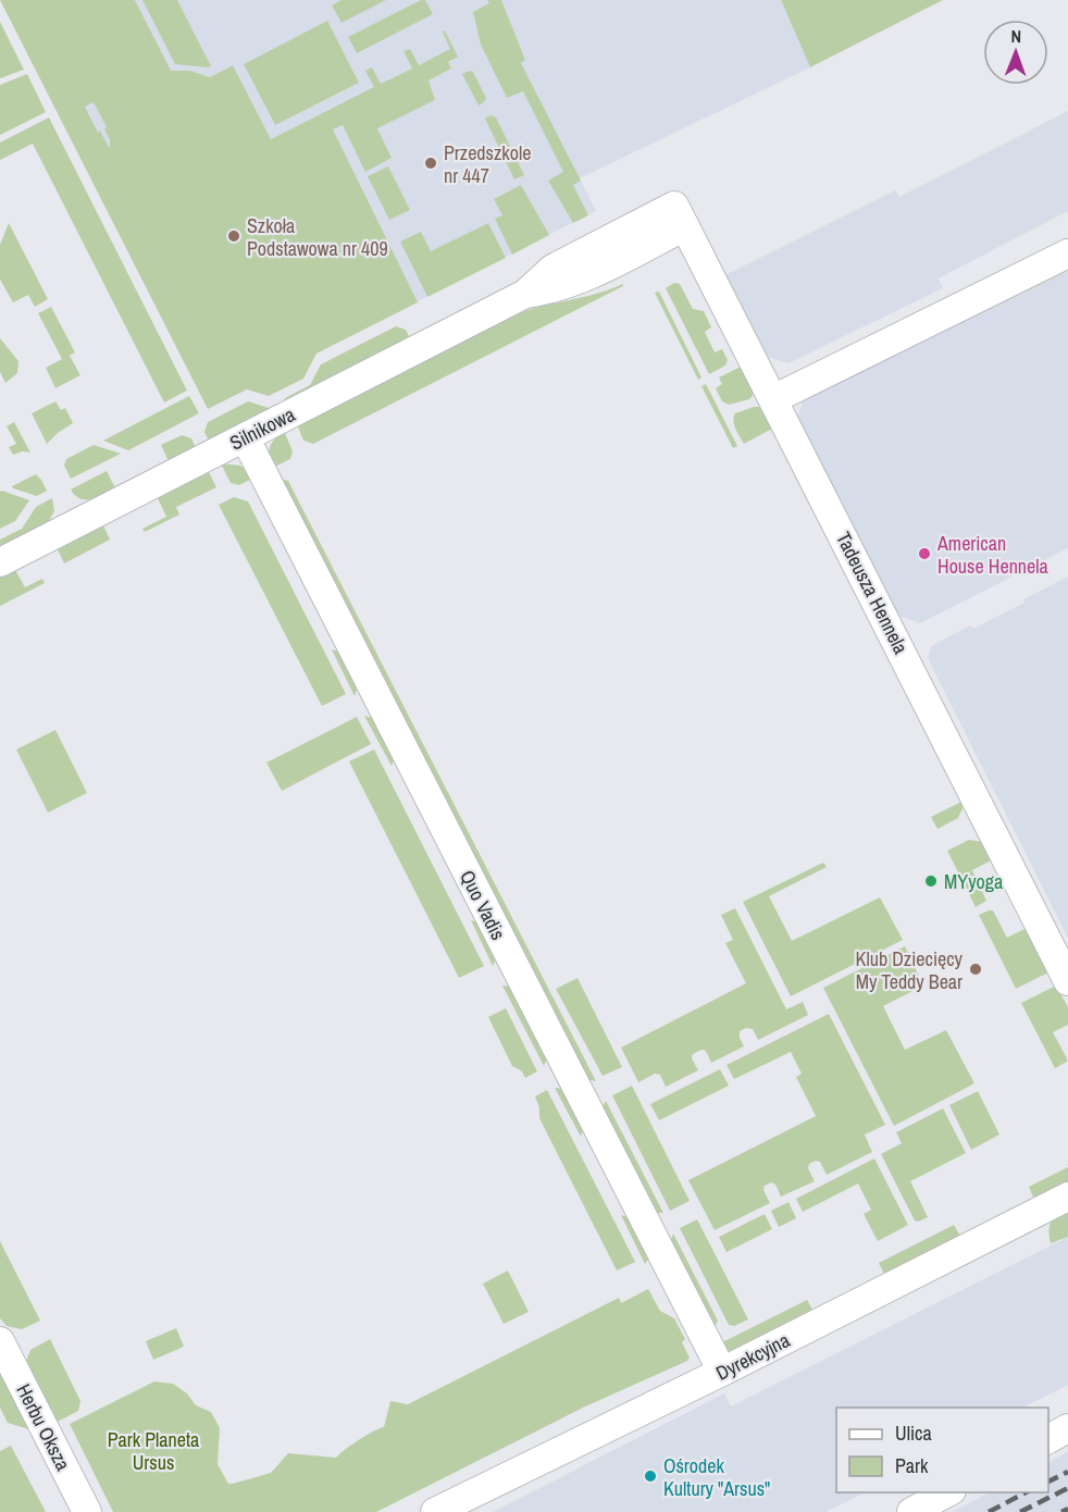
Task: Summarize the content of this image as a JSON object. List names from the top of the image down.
{
  "streets": {
    "street": [
      "Silnikowa",
      "Tadeusza Hennela",
      "Quo Vadis",
      "Dyrekcyjna",
      "Herbu Oksza"
    ]
  },
  "crossings": [
    ["Silnikowa", "Tadeusza Hennela"],
    ["Silnikowa", "Quo Vadis"],
    ["Quo Vadis", "Dyrekcyjna"]
  ],
  "parks": ["Park Planeta Ursus"],
  "places": [
    "Przedszkole nr 447",
    "Szkoła Podstawowa nr 409",
    "American House Hennela",
    "MYyoga",
    "Klub Dziecięcy My Teddy Bear",
    "Ośrodek Kultury \"Arsus\""
  ],
  "legend": ["Ulica", "Park"],
  "north": "top"
}
